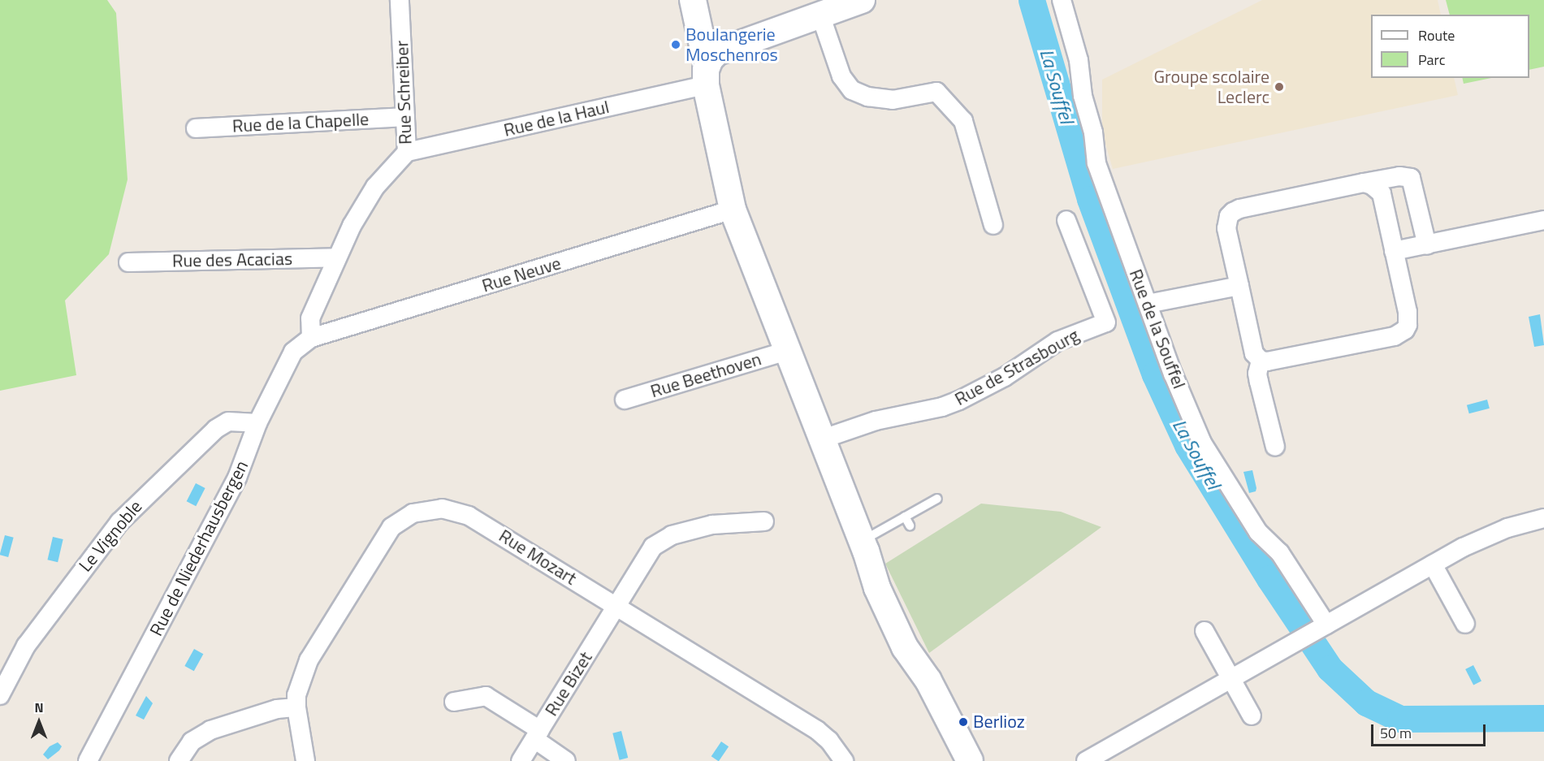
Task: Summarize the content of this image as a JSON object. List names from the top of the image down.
{
  "streets": {
    "street": [
      "Rue Schreiber",
      "Rue de la Haul",
      "Rue de la Chapelle",
      "Rue des Acacias",
      "Rue Neuve",
      "Rue de la Souffel",
      "Rue de Strasbourg",
      "Rue Beethoven",
      "Le Vignoble",
      "Rue de Niederhausbergen",
      "Rue Mozart",
      "Rue Bizet"
    ]
  },
  "crossings": [
    ["Rue Schreiber", "Rue de la Haul"],
    ["Rue Schreiber", "Rue de la Chapelle"],
    ["Rue Schreiber", "Rue des Acacias"],
    ["Rue Schreiber", "Rue Neuve"],
    ["Rue Schreiber", "Rue de Niederhausbergen"],
    ["Rue Neuve", "Rue de Niederhausbergen"],
    ["Le Vignoble", "Rue de Niederhausbergen"],
    ["Rue Mozart", "Rue Bizet"]
  ],
  "water": ["La Souffel"],
  "places": ["Boulangerie Moschenros", "Groupe scolaire Leclerc", "Berlioz"],
  "legend": ["Route", "Parc"],
  "scale_bar": "50 m",
  "north": "top"
}
